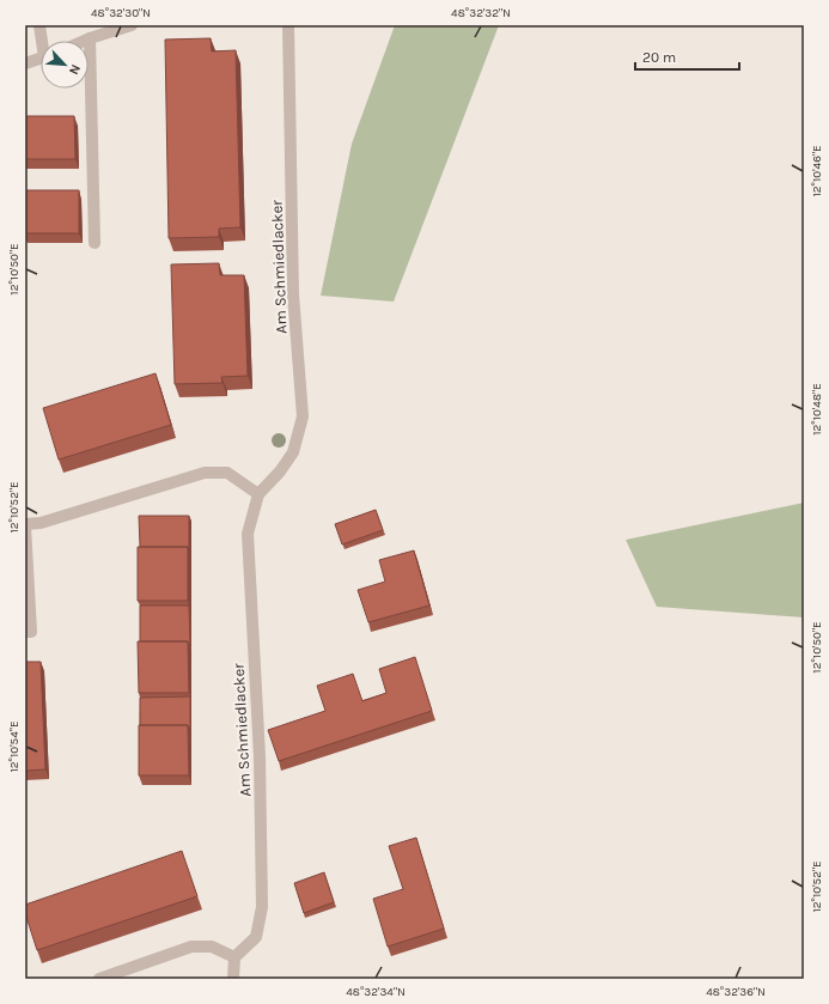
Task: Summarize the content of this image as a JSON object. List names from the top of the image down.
{
  "streets": {
    "street": ["Am Schmiedlacker"]
  },
  "scale_bar": "20 m",
  "north": "bottom right",
  "coordinates": [
    "48°32'30\"N",
    "48°32'32\"N",
    "12°10'46\"E",
    "12°10'50\"E",
    "12°10'48\"E",
    "12°10'52\"E",
    "12°10'54\"E",
    "48°32'34\"N",
    "48°32'36\"N"
  ]
}
